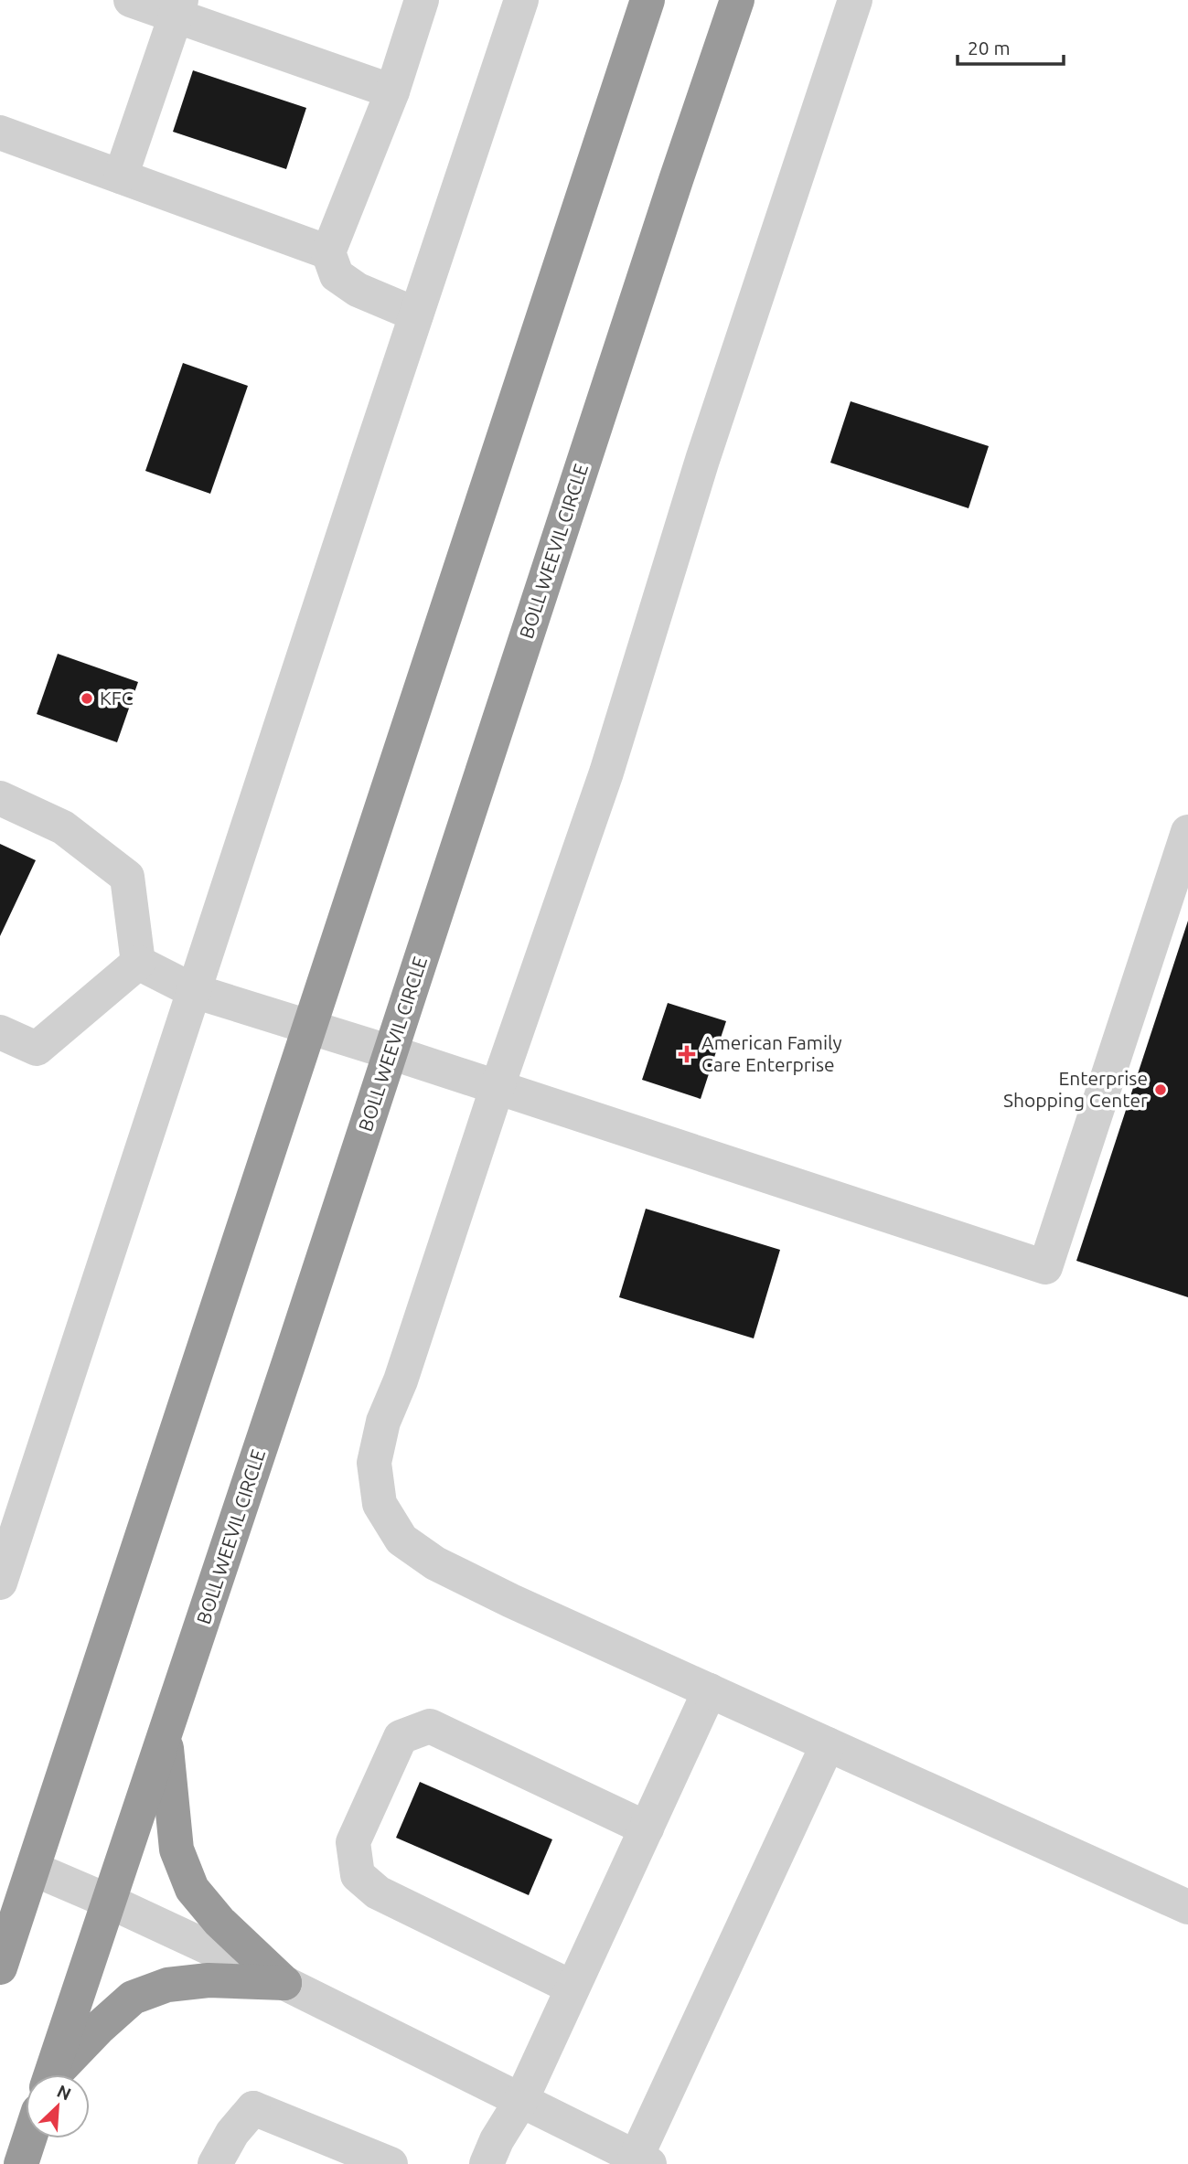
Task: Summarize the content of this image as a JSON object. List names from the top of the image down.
{
  "streets": {
    "highway": ["BOLL WEEVIL CIRCLE"]
  },
  "places": {
    "other": ["KFC", "Enterprise Shopping Center"],
    "health": ["American Family Care Enterprise"]
  },
  "scale_bar": "20 m",
  "north": "top right"
}
